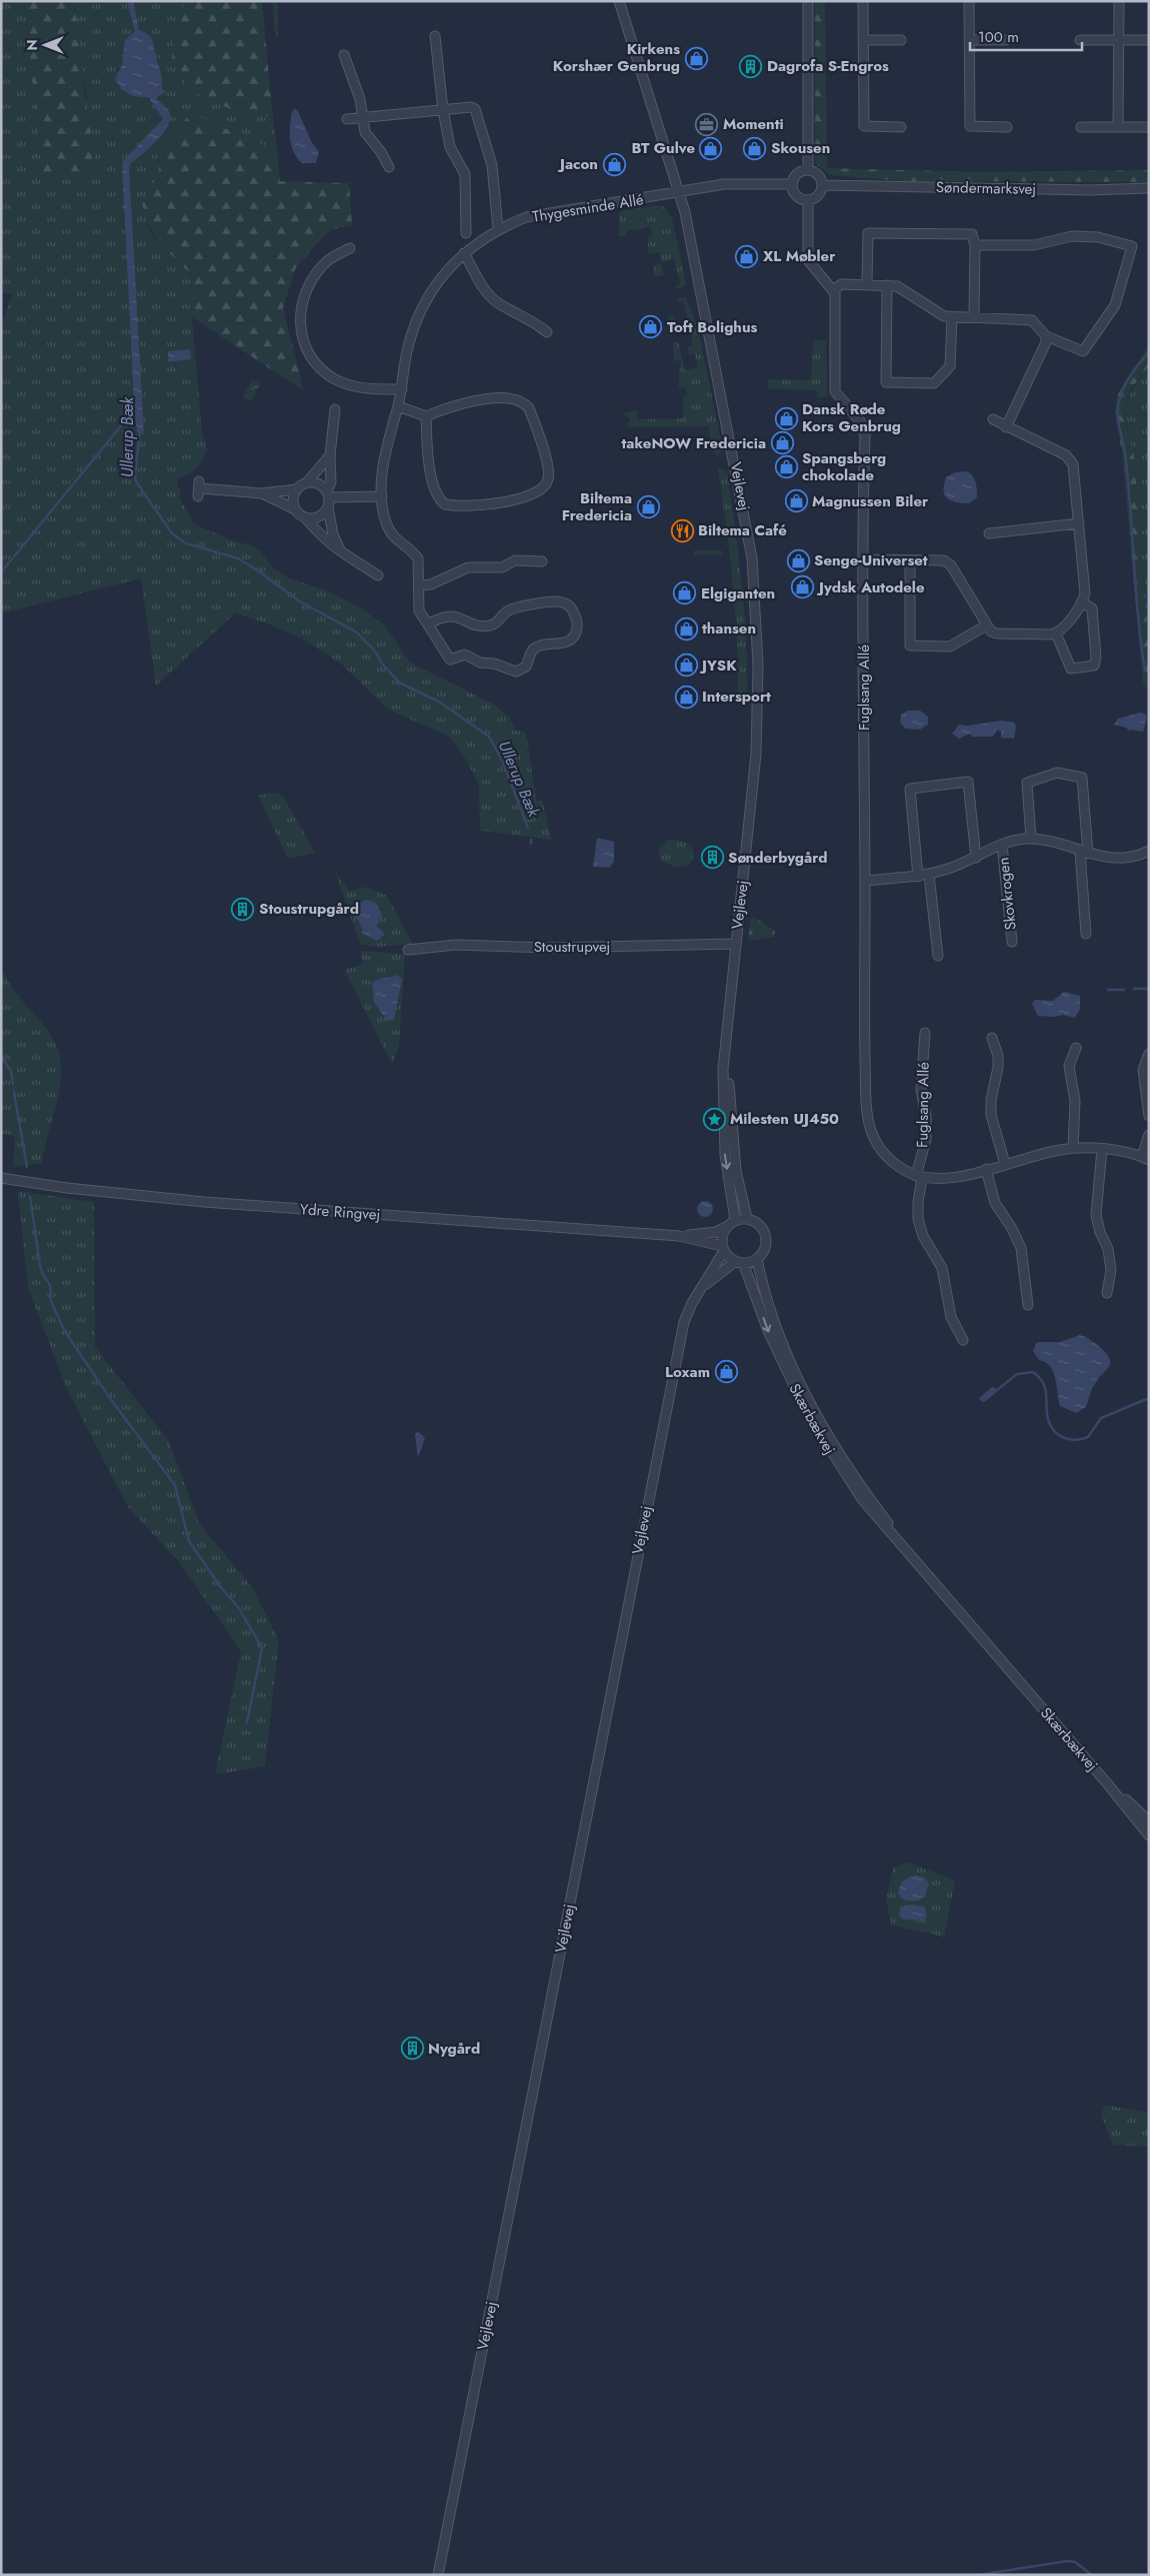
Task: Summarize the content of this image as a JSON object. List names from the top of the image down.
{
  "streets": {
    "street": [
      "Søndermarksvej",
      "Thygesminde Allé",
      "Vejlevej",
      "Fuglsang Allé",
      "Skovkrogen",
      "Stoustrupvej",
      "Ydre Ringvej",
      "Skærbækvej"
    ]
  },
  "crossings": [
    ["Thygesminde Allé", "Vejlevej"],
    ["Vejlevej", "Stoustrupvej"],
    ["Vejlevej", "Ydre Ringvej"],
    ["Vejlevej", "Skærbækvej"],
    ["Fuglsang Allé", "Skovkrogen"],
    ["Ydre Ringvej", "Skærbækvej"]
  ],
  "water": ["Ullerup Bæk"],
  "places": {
    "shop": [
      "Kirkens Korshær Genbrug",
      "BT Gulve",
      "Skousen",
      "Jacon",
      "XL Møbler",
      "Toft Bolighus",
      "Dansk Røde Kors Genbrug",
      "takeNOW Fredericia",
      "Spangsberg chokolade",
      "Magnussen Biler",
      "Biltema Fredericia",
      "Senge-Universet",
      "Jydsk Autodele",
      "Elgiganten",
      "thansen",
      "JYSK",
      "Intersport",
      "Loxam"
    ],
    "building": [
      "Dagrofa S-Engros",
      "Sønderbygård",
      "Stoustrupgård",
      "Nygård"
    ],
    "office": ["Momenti"],
    "restaurant": ["Biltema Café"],
    "place": ["Milesten UJ450"]
  },
  "scale_bar": "100 m",
  "north": "left"
}
